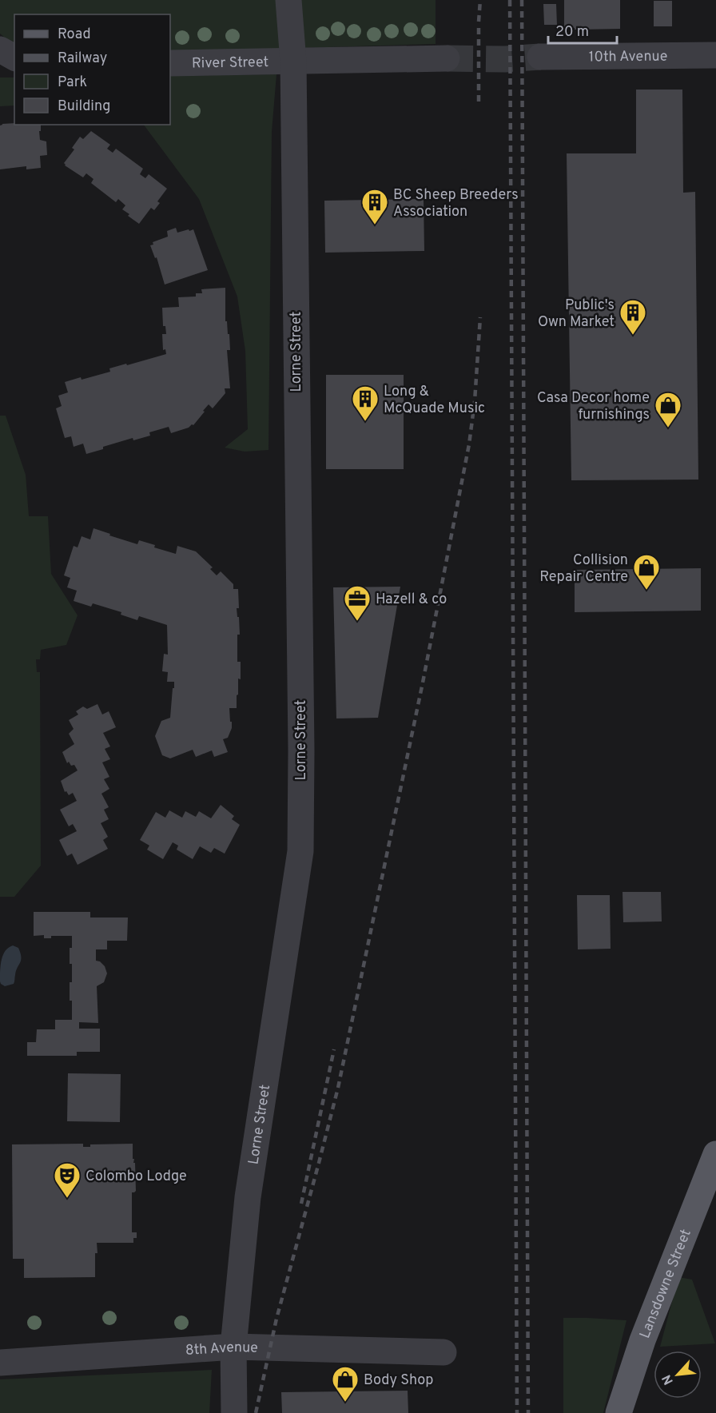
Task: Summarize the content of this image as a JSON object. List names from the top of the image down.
{
  "streets": {
    "main road": ["Lansdowne Street"],
    "street": [
      "10th Avenue",
      "River Street",
      "Lorne Street",
      "8th Avenue"
    ]
  },
  "crossings": [
    ["River Street", "Lorne Street"],
    ["Lorne Street", "8th Avenue"]
  ],
  "places": {
    "building": ["BC Sheep Breeders Association", "Public's Own Market", "Long & McQuade Music"],
    "shop": ["Casa Decor home furnishings", "Collision Repair Centre", "Body Shop"],
    "office": ["Hazell & co"],
    "theatre": ["Colombo Lodge"]
  },
  "legend": [
    "Road",
    "Railway",
    "Park",
    "Building"
  ],
  "scale_bar": "20 m",
  "north": "bottom left"
}
